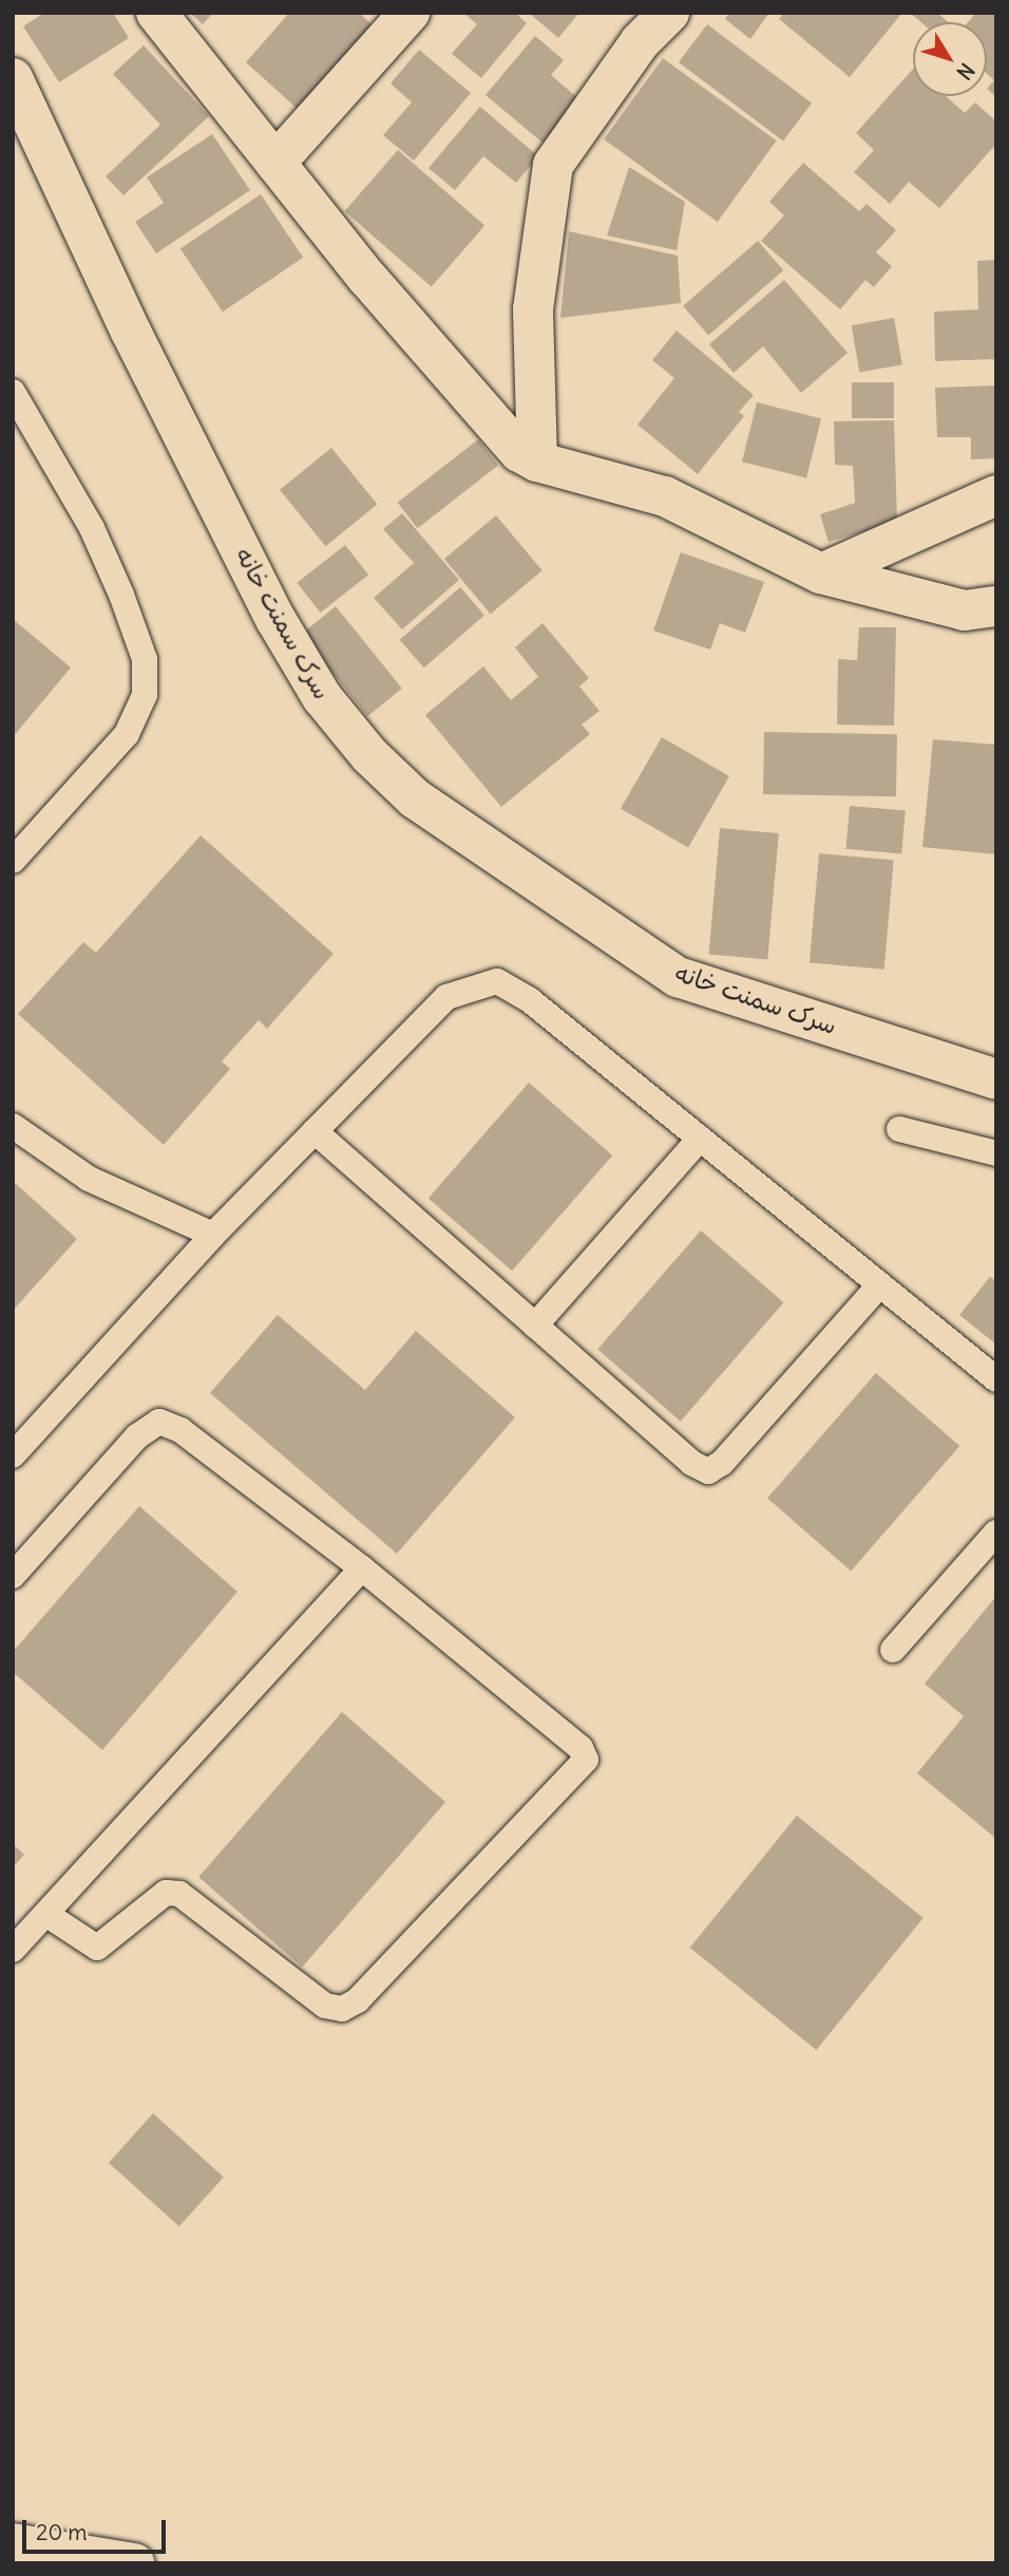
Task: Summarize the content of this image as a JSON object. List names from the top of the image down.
{
  "streets": {
    "street": ["سرک سمنت خانه"]
  },
  "scale_bar": "20 m",
  "north": "bottom right"
}
